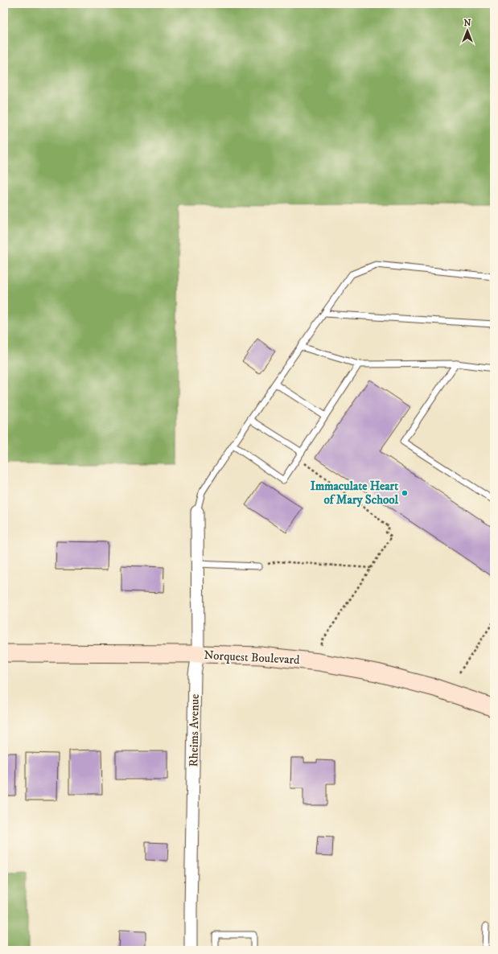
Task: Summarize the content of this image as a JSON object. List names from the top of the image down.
{
  "streets": {
    "street": ["Norquest Boulevard", "Rheims Avenue"]
  },
  "crossings": [
    ["Norquest Boulevard", "Rheims Avenue"]
  ],
  "places": ["Immaculate Heart of Mary School"],
  "north": "top"
}
